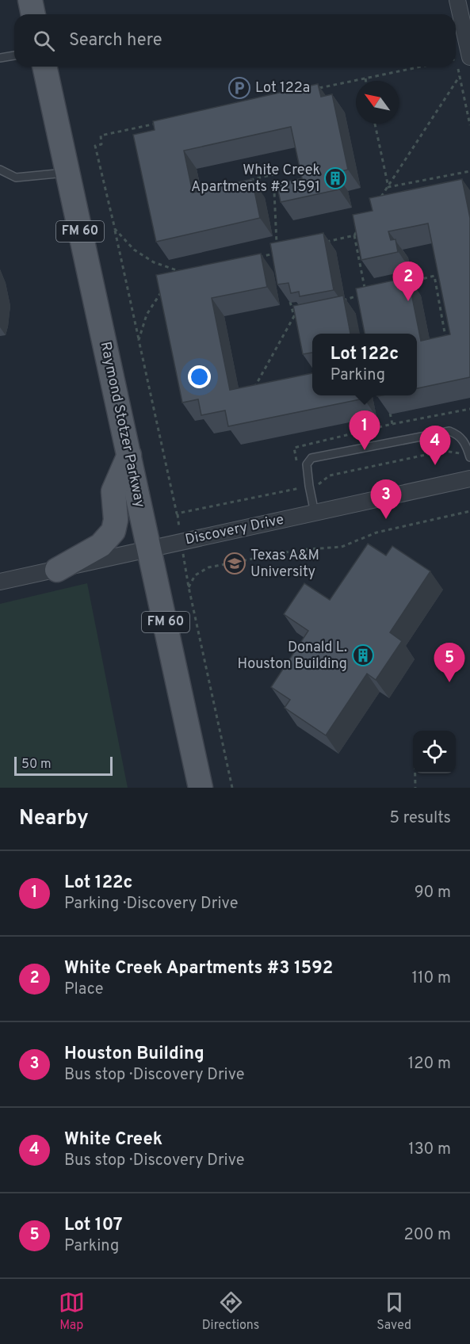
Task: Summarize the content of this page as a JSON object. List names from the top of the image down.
{
  "streets": {
    "main road": ["FM 60", "Raymond Stotzer Parkway"],
    "street": ["Discovery Drive"]
  },
  "crossings": [
    ["Raymond Stotzer Parkway", "Discovery Drive"]
  ],
  "places": {
    "parking": ["Lot 122a"],
    "building": ["White Creek Apartments #2 1591", "Donald L. Houston Building"],
    "school or university": ["Texas A&M University"]
  },
  "scale_bar": "50 m",
  "north": "top left",
  "page": {
    "search": "Search here",
    "pins": [
      "2",
      "1",
      "4",
      "3",
      "5"
    ],
    "popup": ["Lot 122c", "Parking"],
    "scale": "50 m",
    "heading": ["Nearby", "5 results"],
    "list": [
      {
        "mark": "1",
        "name": "Lot 122c",
        "note": "Parking · Discovery Drive",
        "value": "90 m"
      },
      {
        "mark": "2",
        "name": "White Creek Apartments #3 1592",
        "note": "Place",
        "value": "110 m"
      },
      {
        "mark": "3",
        "name": "Houston Building",
        "note": "Bus stop · Discovery Drive",
        "value": "120 m"
      },
      {
        "mark": "4",
        "name": "White Creek",
        "note": "Bus stop · Discovery Drive",
        "value": "130 m"
      },
      {
        "mark": "5",
        "name": "Lot 107",
        "note": "Parking",
        "value": "200 m"
      }
    ],
    "nav": ["Map", "Directions", "Saved"]
  }
}
